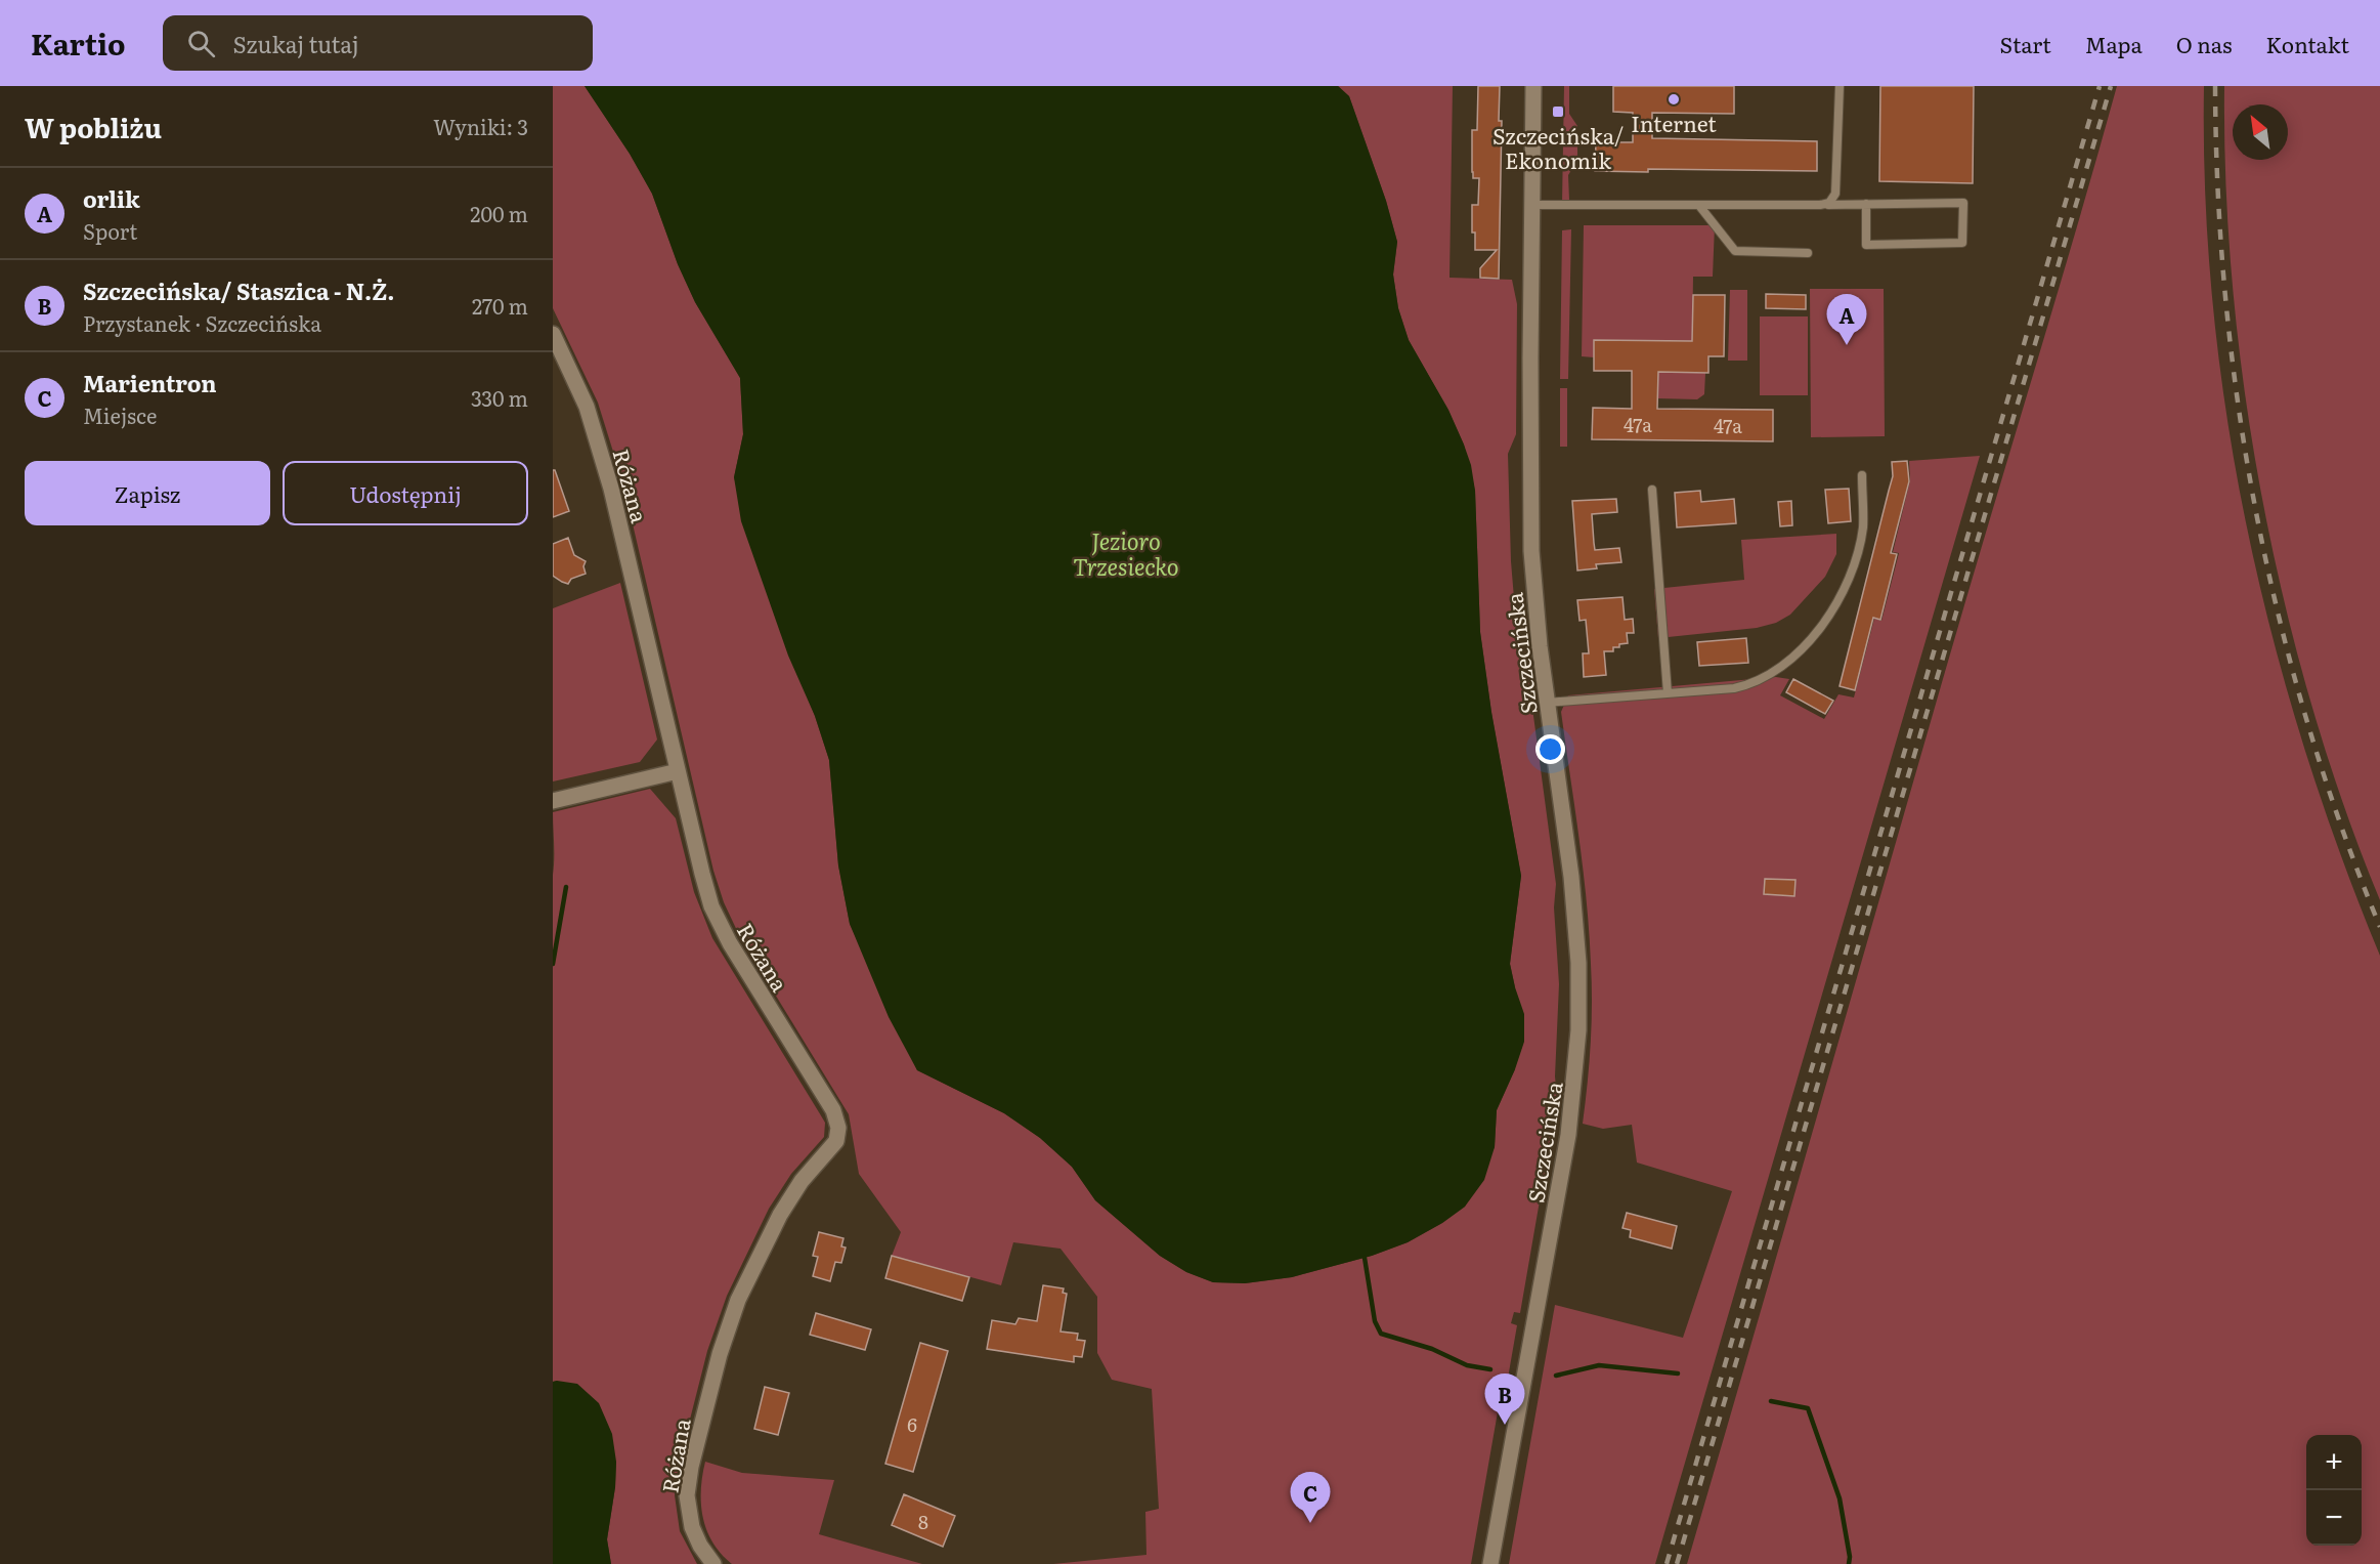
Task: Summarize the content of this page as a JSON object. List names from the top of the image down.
{
  "streets": {
    "street": ["Różana", "Szczecińska"]
  },
  "water": ["Jezioro Trzesiecko"],
  "places": {
    "other": ["Internet"],
    "transit": ["Szczecińska/ Ekonomik"]
  },
  "house_numbers": [
    "47a",
    "47a",
    "6",
    "8"
  ],
  "north": "top left",
  "page": {
    "header": "Kartio",
    "search": "Szukaj tutaj",
    "nav": [
      "Start",
      "Mapa",
      "O nas",
      "Kontakt"
    ],
    "heading": ["W pobliżu", "Wyniki: 3"],
    "list": [
      {
        "mark": "A",
        "name": "orlik",
        "note": "Sport",
        "value": "200 m"
      },
      {
        "mark": "B",
        "name": "Szczecińska/ Staszica - N.Ż.",
        "note": "Przystanek · Szczecińska",
        "value": "270 m"
      },
      {
        "mark": "C",
        "name": "Marientron",
        "note": "Miejsce",
        "value": "330 m"
      }
    ],
    "pins": ["A", "B", "C"],
    "buttons": ["Zapisz", "Udostępnij"],
    "map_buttons": ["+", "−"]
  }
}
